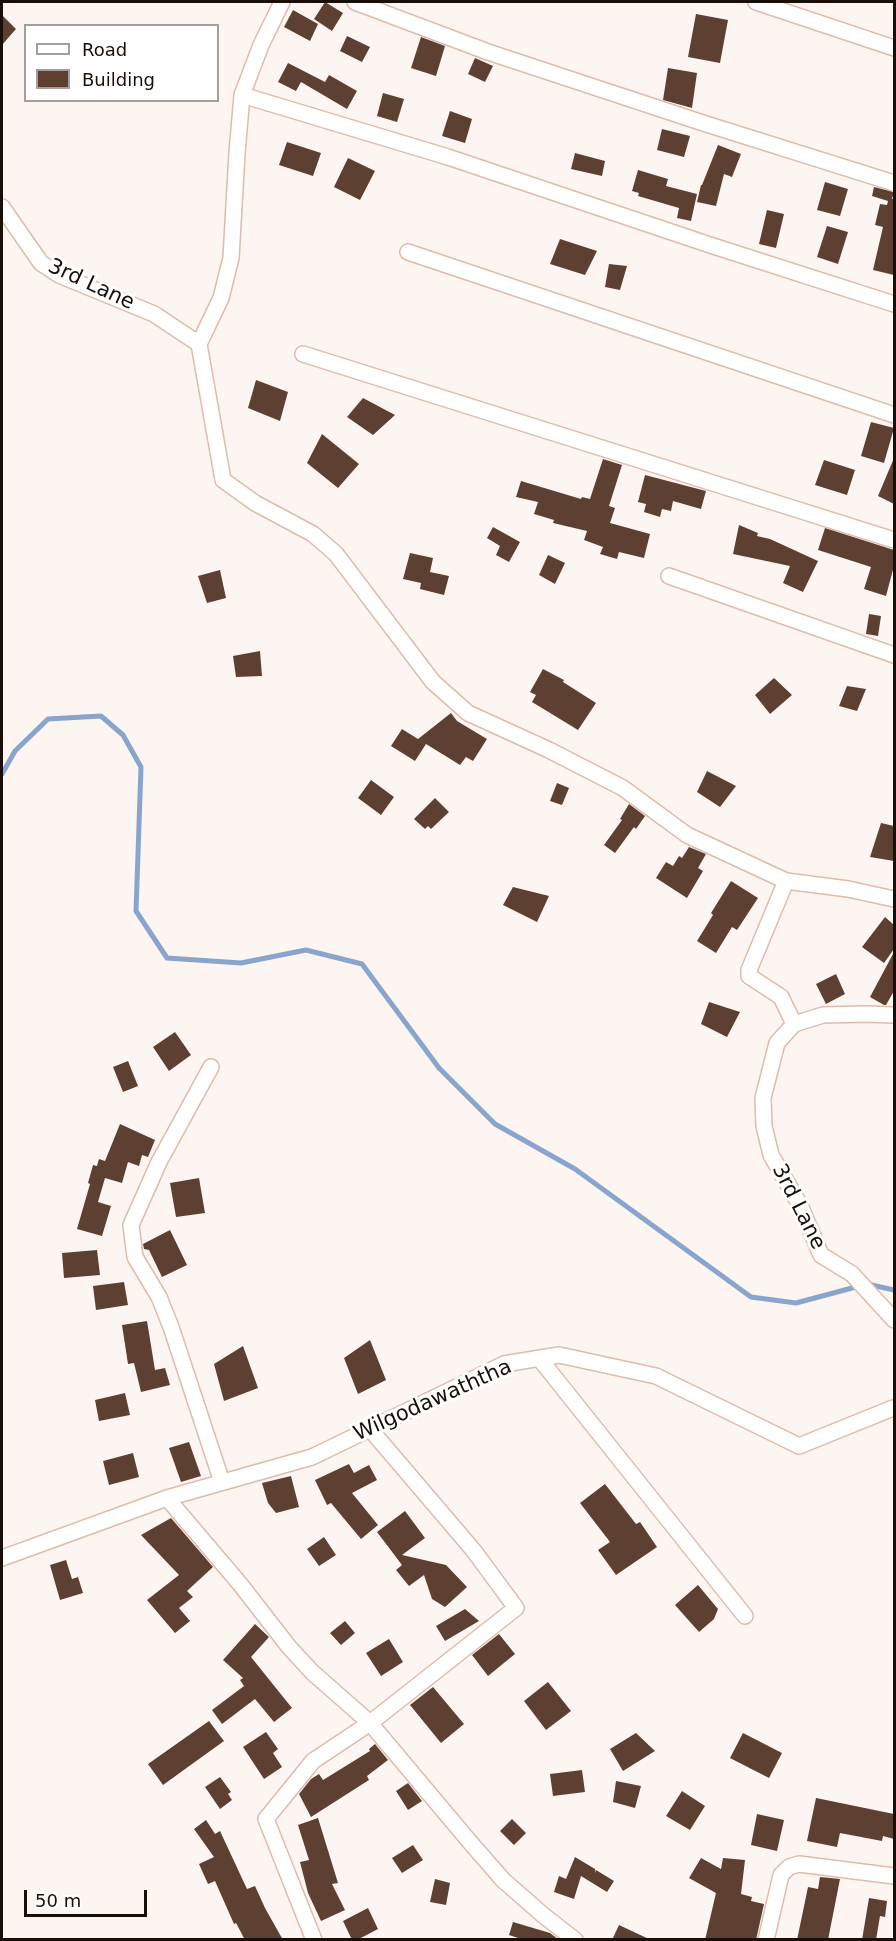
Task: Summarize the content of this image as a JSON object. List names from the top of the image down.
{
  "streets": {
    "street": ["3rd Lane", "Wilgodawaththa"]
  },
  "legend": ["Road", "Building"],
  "scale_bar": "50 m"
}
